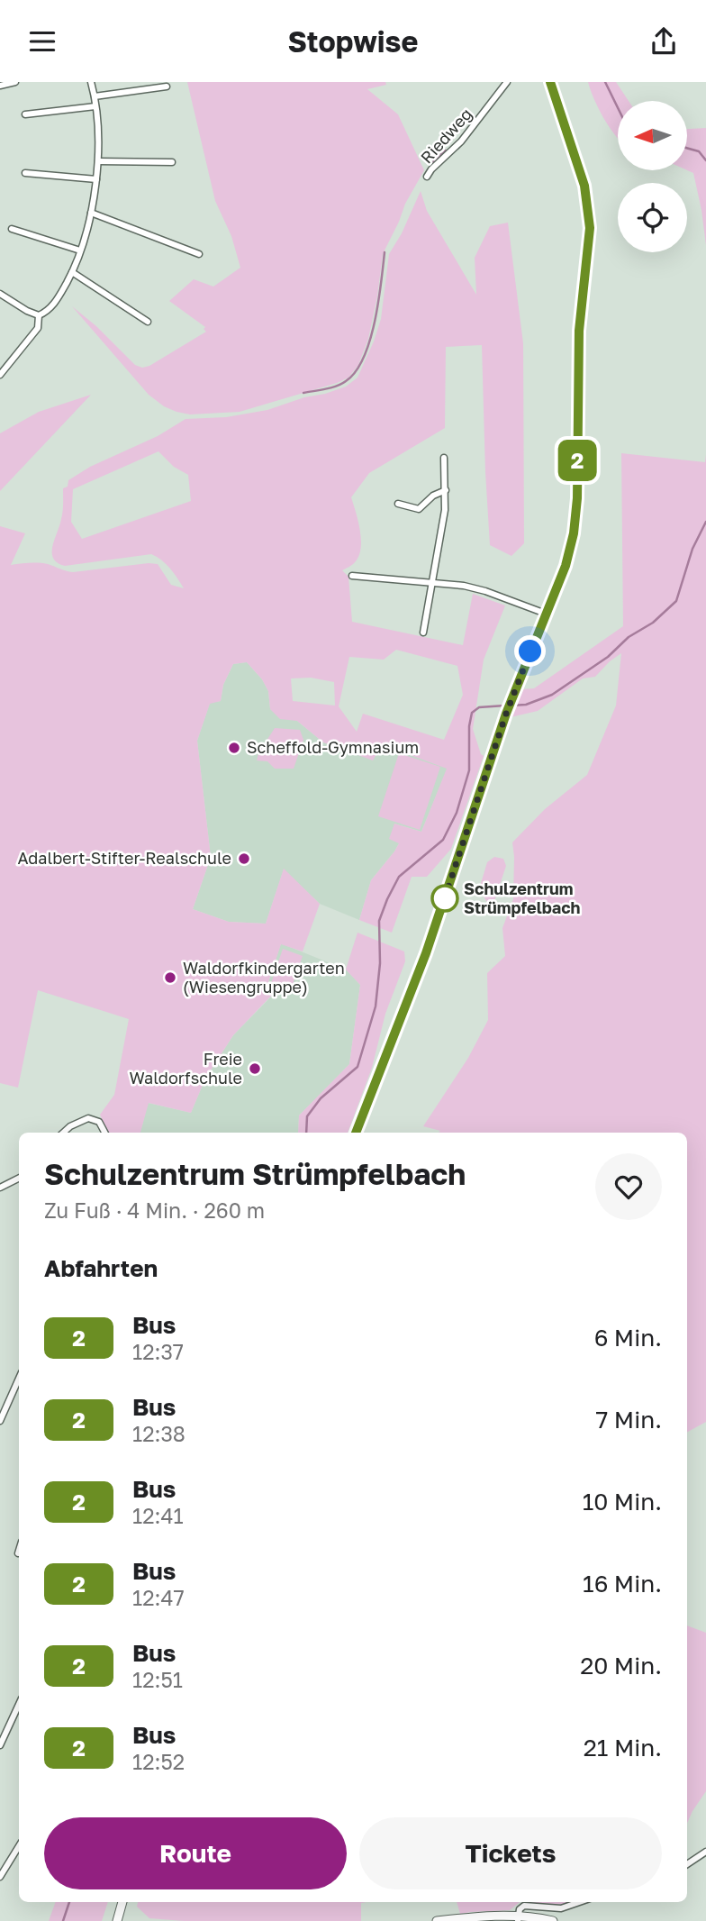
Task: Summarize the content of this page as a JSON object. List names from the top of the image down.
{
  "streets": {
    "street": ["Riedweg"]
  },
  "places": [
    "Scheffold-Gymnasium",
    "Adalbert-Stifter-Realschule",
    "Schulzentrum Strümpfelbach",
    "Waldorfkindergarten (Wiesengruppe)",
    "Freie Waldorfschule"
  ],
  "lines": ["bus line 2"],
  "north": "left",
  "page": {
    "header": "Stopwise",
    "on_map": "2",
    "heading": [
      ["Schulzentrum Strümpfelbach", "Zu Fuß · 4 Min. · 260 m"],
      "Abfahrten"
    ],
    "list": [
      {
        "mark": "2",
        "name": "Bus",
        "note": "12:37",
        "value": "6 Min."
      },
      {
        "mark": "2",
        "name": "Bus",
        "note": "12:38",
        "value": "7 Min."
      },
      {
        "mark": "2",
        "name": "Bus",
        "note": "12:41",
        "value": "10 Min."
      },
      {
        "mark": "2",
        "name": "Bus",
        "note": "12:47",
        "value": "16 Min."
      },
      {
        "mark": "2",
        "name": "Bus",
        "note": "12:51",
        "value": "20 Min."
      },
      {
        "mark": "2",
        "name": "Bus",
        "note": "12:52",
        "value": "21 Min."
      }
    ],
    "buttons": ["Route", "Tickets"]
  }
}
